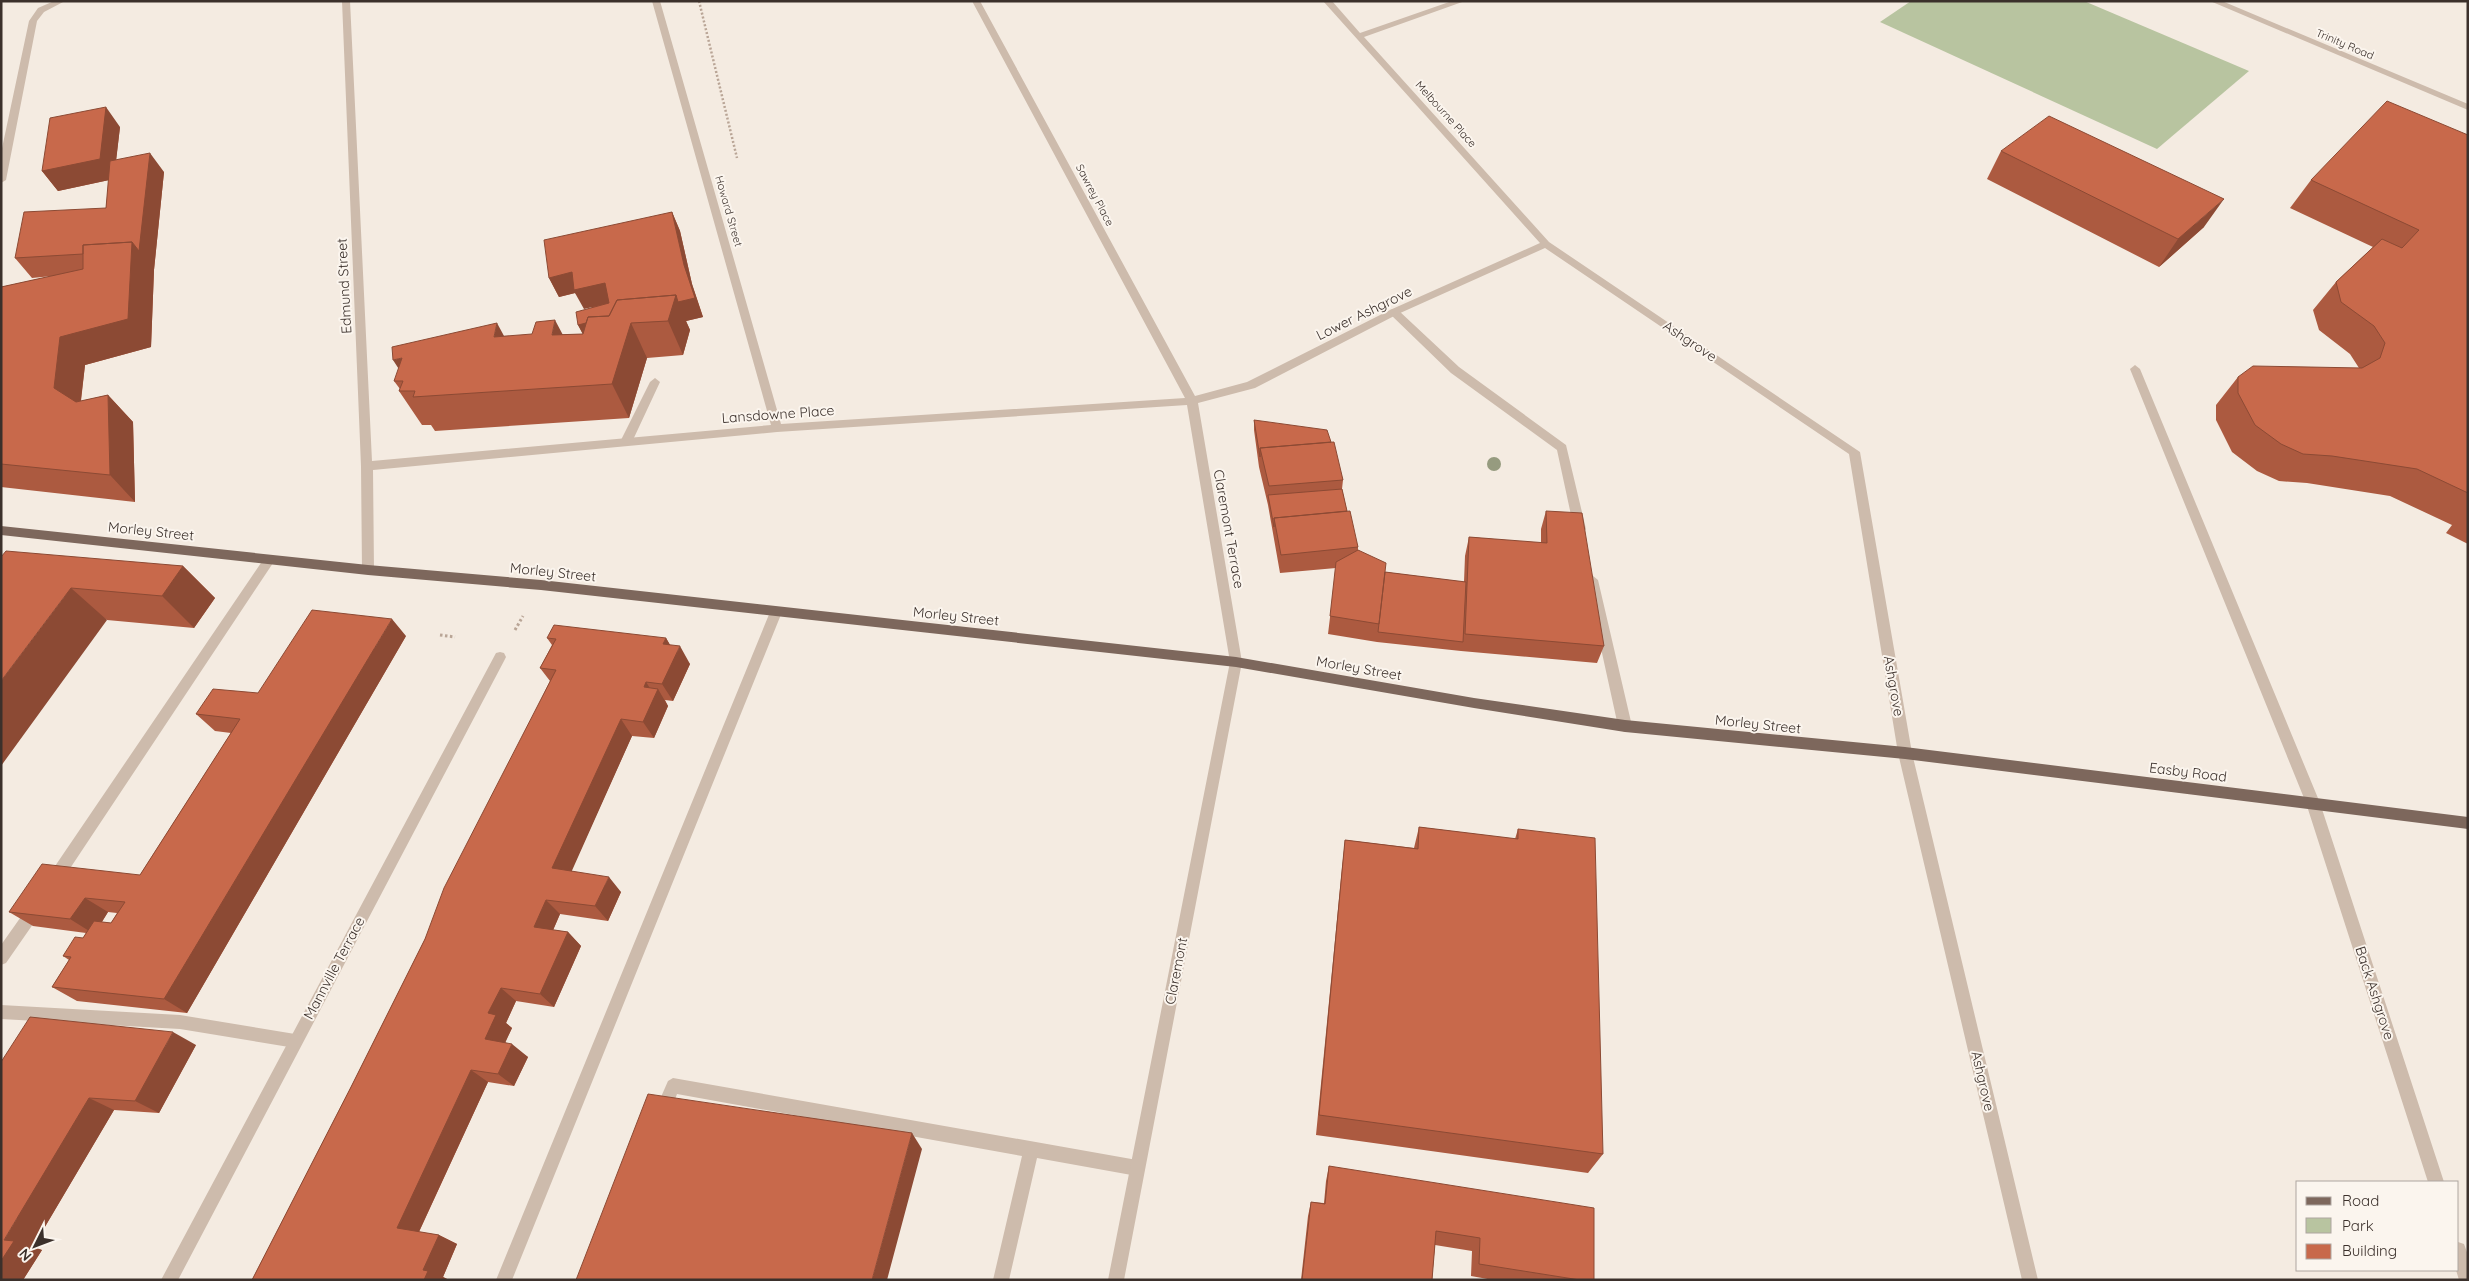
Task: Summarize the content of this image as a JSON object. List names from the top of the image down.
{
  "streets": {
    "main road": ["Morley Street", "Easby Road"],
    "street": [
      "Trinity Road",
      "Melbourne Place",
      "Sawrey Place",
      "Howard Street",
      "Edmund Street",
      "Lower Ashgrove",
      "Ashgrove",
      "Lansdowne Place",
      "Claremont Terrace",
      "Mannville Terrace",
      "Claremont",
      "Back Ashgrove"
    ]
  },
  "crossings": [
    ["Melbourne Place", "Lower Ashgrove"],
    ["Melbourne Place", "Ashgrove"],
    ["Sawrey Place", "Lower Ashgrove"],
    ["Sawrey Place", "Lansdowne Place"],
    ["Sawrey Place", "Claremont Terrace"],
    ["Howard Street", "Lansdowne Place"],
    ["Edmund Street", "Lansdowne Place"],
    ["Edmund Street", "Morley Street"],
    ["Lower Ashgrove", "Ashgrove"],
    ["Lower Ashgrove", "Lansdowne Place"],
    ["Lower Ashgrove", "Claremont Terrace"],
    ["Ashgrove", "Morley Street"],
    ["Ashgrove", "Easby Road"],
    ["Lansdowne Place", "Claremont Terrace"],
    ["Claremont Terrace", "Morley Street"],
    ["Claremont Terrace", "Claremont"],
    ["Morley Street", "Easby Road"],
    ["Morley Street", "Claremont"],
    ["Easby Road", "Back Ashgrove"]
  ],
  "legend": ["Road", "Park", "Building"],
  "north": "bottom left"
}
